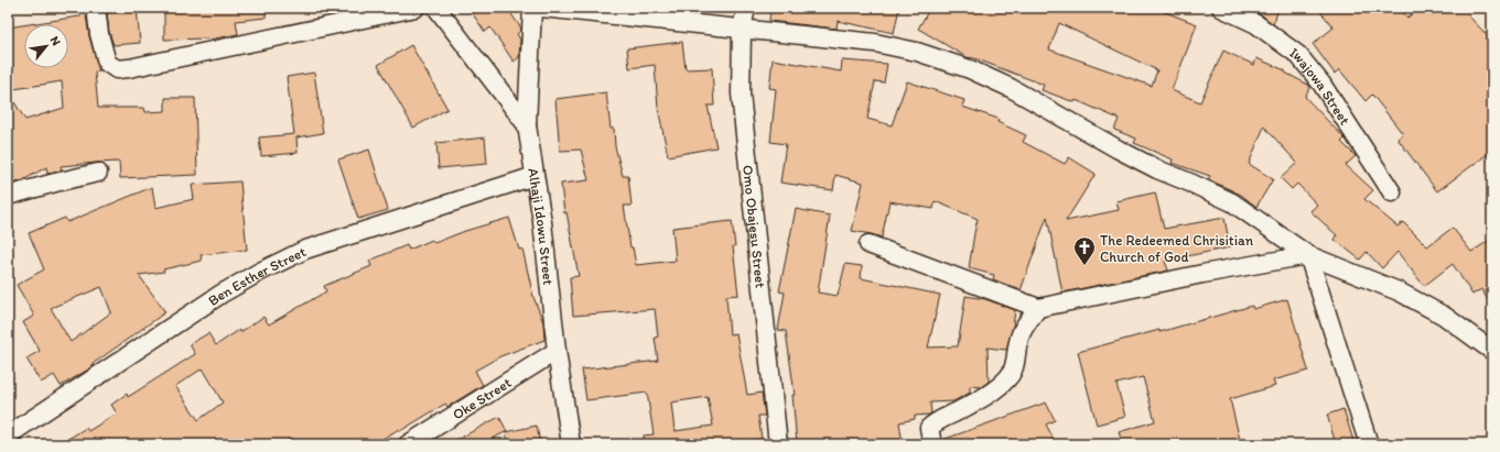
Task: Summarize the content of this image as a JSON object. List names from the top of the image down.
{
  "streets": {
    "street": [
      "Iwajowa Street",
      "Alhaji Idowu Street",
      "Omo Obajesu Street",
      "Ben Esther Street",
      "Oke Street"
    ]
  },
  "crossings": [
    ["Alhaji Idowu Street", "Ben Esther Street"],
    ["Alhaji Idowu Street", "Oke Street"]
  ],
  "places": {
    "church": ["The Redeemed Chrisitian Church of God"]
  },
  "north": "top right"
}
